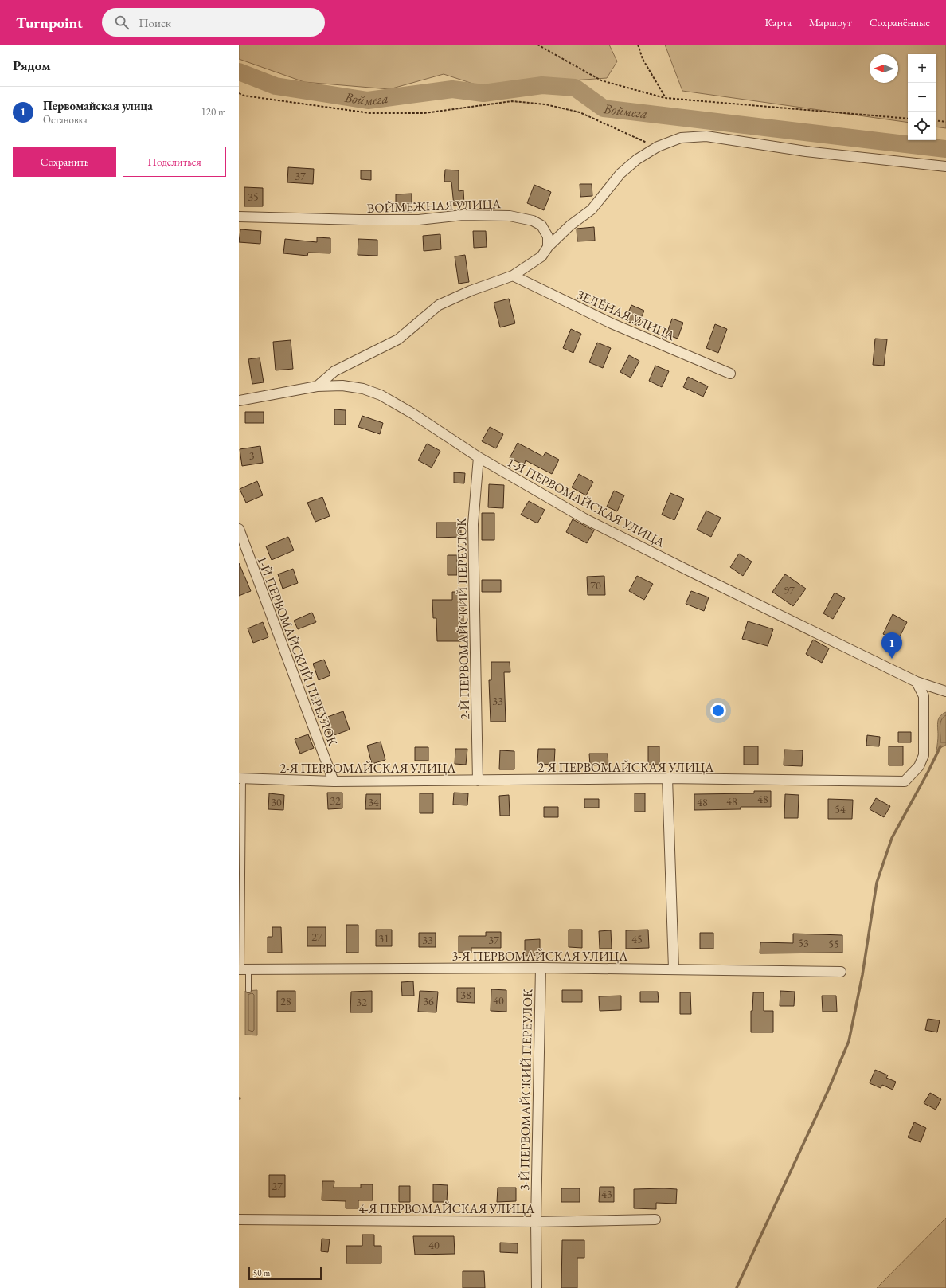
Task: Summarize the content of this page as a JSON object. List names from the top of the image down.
{
  "streets": {
    "street": [
      "ВОЙМЕЖНАЯ УЛИЦА",
      "ЗЕЛЁНАЯ УЛИЦА",
      "1-Я ПЕРВОМАЙСКАЯ УЛИЦА",
      "2-Й ПЕРВОМАЙСКИЙ ПЕРЕУЛОК",
      "1-Й ПЕРВОМАЙСКИЙ ПЕРЕУЛОК",
      "2-Я ПЕРВОМАЙСКАЯ УЛИЦА",
      "3-Я ПЕРВОМАЙСКАЯ УЛИЦА",
      "3-Й ПЕРВОМАЙСКИЙ ПЕРЕУЛОК",
      "4-Я ПЕРВОМАЙСКАЯ УЛИЦА"
    ]
  },
  "crossings": [
    ["1-Я ПЕРВОМАЙСКАЯ УЛИЦА", "2-Й ПЕРВОМАЙСКИЙ ПЕРЕУЛОК"],
    ["1-Я ПЕРВОМАЙСКАЯ УЛИЦА", "2-Я ПЕРВОМАЙСКАЯ УЛИЦА"],
    ["2-Й ПЕРВОМАЙСКИЙ ПЕРЕУЛОК", "2-Я ПЕРВОМАЙСКАЯ УЛИЦА"],
    ["1-Й ПЕРВОМАЙСКИЙ ПЕРЕУЛОК", "2-Я ПЕРВОМАЙСКАЯ УЛИЦА"],
    ["3-Я ПЕРВОМАЙСКАЯ УЛИЦА", "3-Й ПЕРВОМАЙСКИЙ ПЕРЕУЛОК"],
    ["3-Й ПЕРВОМАЙСКИЙ ПЕРЕУЛОК", "4-Я ПЕРВОМАЙСКАЯ УЛИЦА"]
  ],
  "water": ["Воймега"],
  "house_numbers": [
    "37",
    "35",
    "3",
    "70",
    "97",
    "33",
    "48",
    "32",
    "48",
    "30",
    "34",
    "48",
    "54",
    "27",
    "31",
    "45",
    "33",
    "37",
    "53",
    "55",
    "38",
    "40",
    "28",
    "36",
    "32",
    "27",
    "43",
    "40"
  ],
  "scale_bar": "50 m",
  "north": "left",
  "page": {
    "header": "Turnpoint",
    "search": "Поиск",
    "nav": ["Карта", "Маршрут", "Сохранённые"],
    "heading": "Рядом",
    "map_buttons": ["+", "−"],
    "list": [
      {
        "mark": "1",
        "name": "Первомайская улица",
        "note": "Остановка",
        "value": "120 m"
      }
    ],
    "buttons": ["Сохранить", "Поделиться"],
    "pins": "1",
    "scale": "50 m"
  }
}
